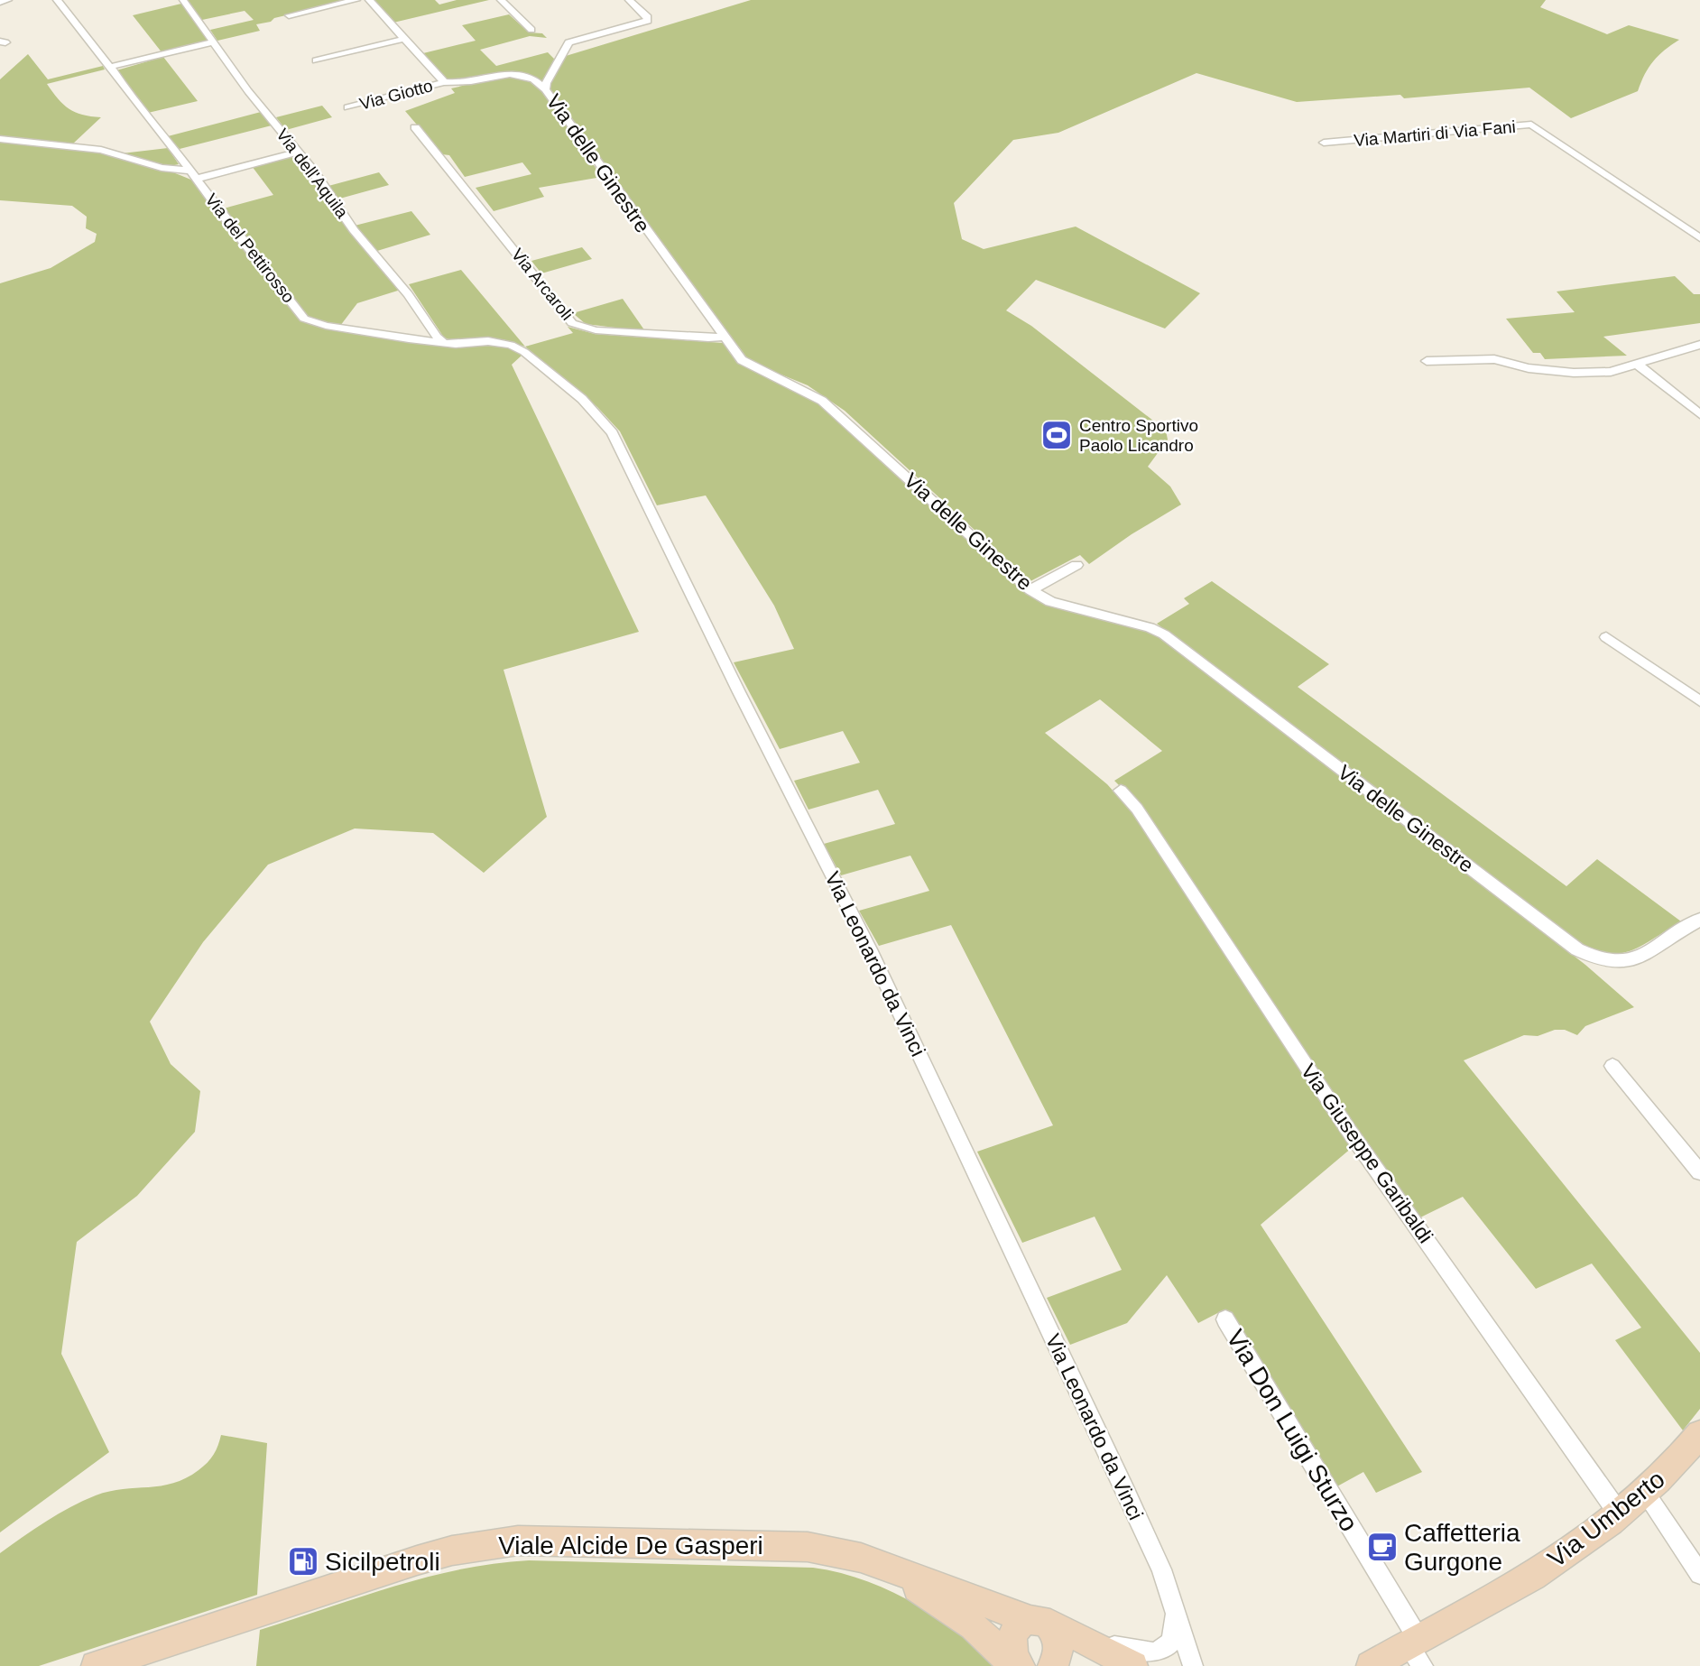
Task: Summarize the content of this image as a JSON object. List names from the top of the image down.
{
  "streets": {
    "main road": ["Via Umberto", "Viale Alcide De Gasperi"],
    "street": [
      "Via Giotto",
      "Via Martiri di Via Fani",
      "Via delle Ginestre",
      "Via dell'Aquila",
      "Via del Pettirosso",
      "Via Arcaroli",
      "Via Leonardo da Vinci",
      "Via Giuseppe Garibaldi",
      "Via Don Luigi Sturzo"
    ]
  },
  "crossings": [
    ["Via delle Ginestre", "Via Arcaroli"],
    ["Via dell'Aquila", "Via del Pettirosso"],
    ["Via del Pettirosso", "Via Leonardo da Vinci"],
    ["Via Giuseppe Garibaldi", "Via Umberto"],
    ["Via Don Luigi Sturzo", "Via Umberto"]
  ],
  "places": {
    "sports": ["Centro Sportivo Paolo Licandro"],
    "cafe": ["Caffetteria Gurgone"],
    "fuel station": ["Sicilpetroli"]
  }
}
